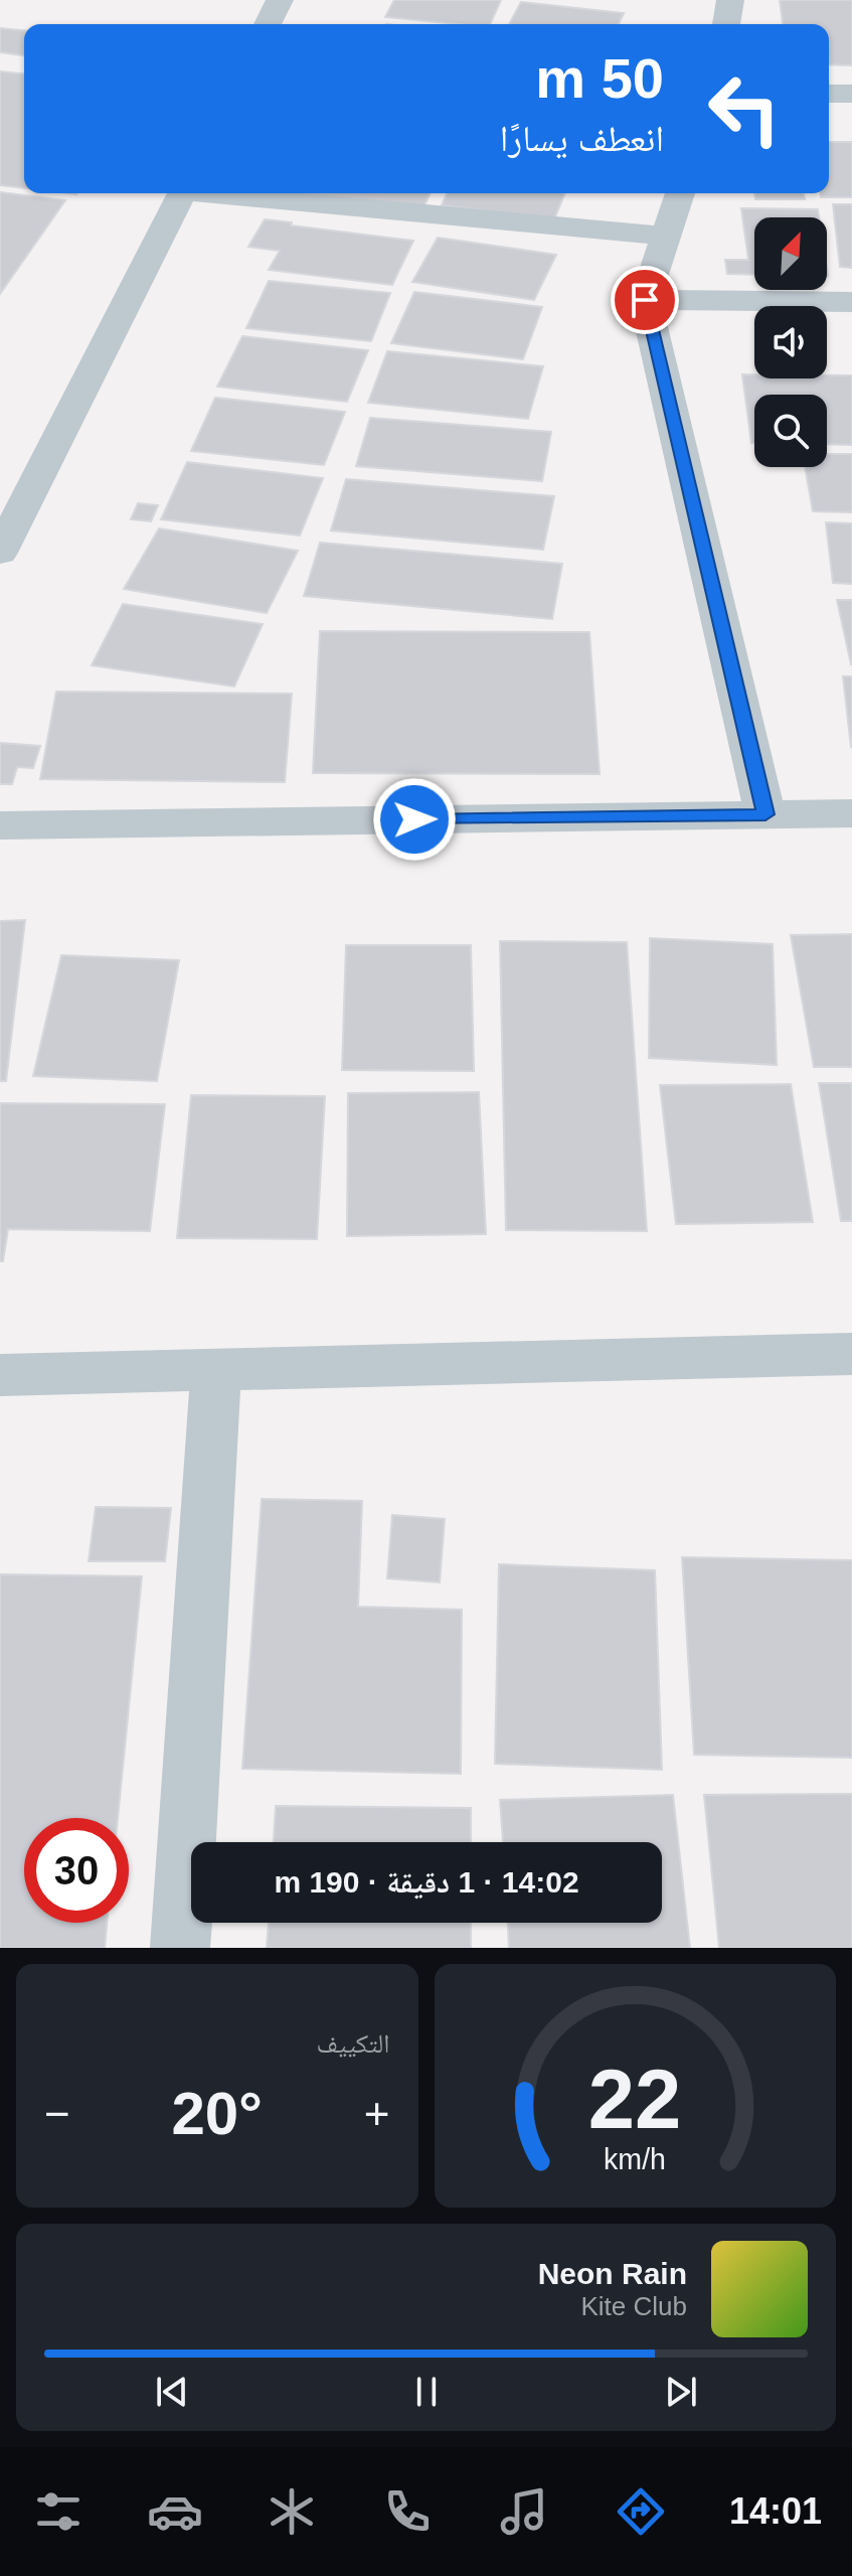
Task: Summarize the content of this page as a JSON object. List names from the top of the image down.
{
  "north": "top right",
  "page": {
    "turn": ["50 m", "انعطف يسارًا"],
    "limit": "30",
    "trip": "14:02 · 1 دقيقة · 190 m",
    "tile": "التكييف",
    "heat": ["−", "20°", "+"],
    "song": ["Neon Rain", "Kite Club"],
    "tabs": "14:01",
    "gauge": ["22", "km/h"]
  }
}
